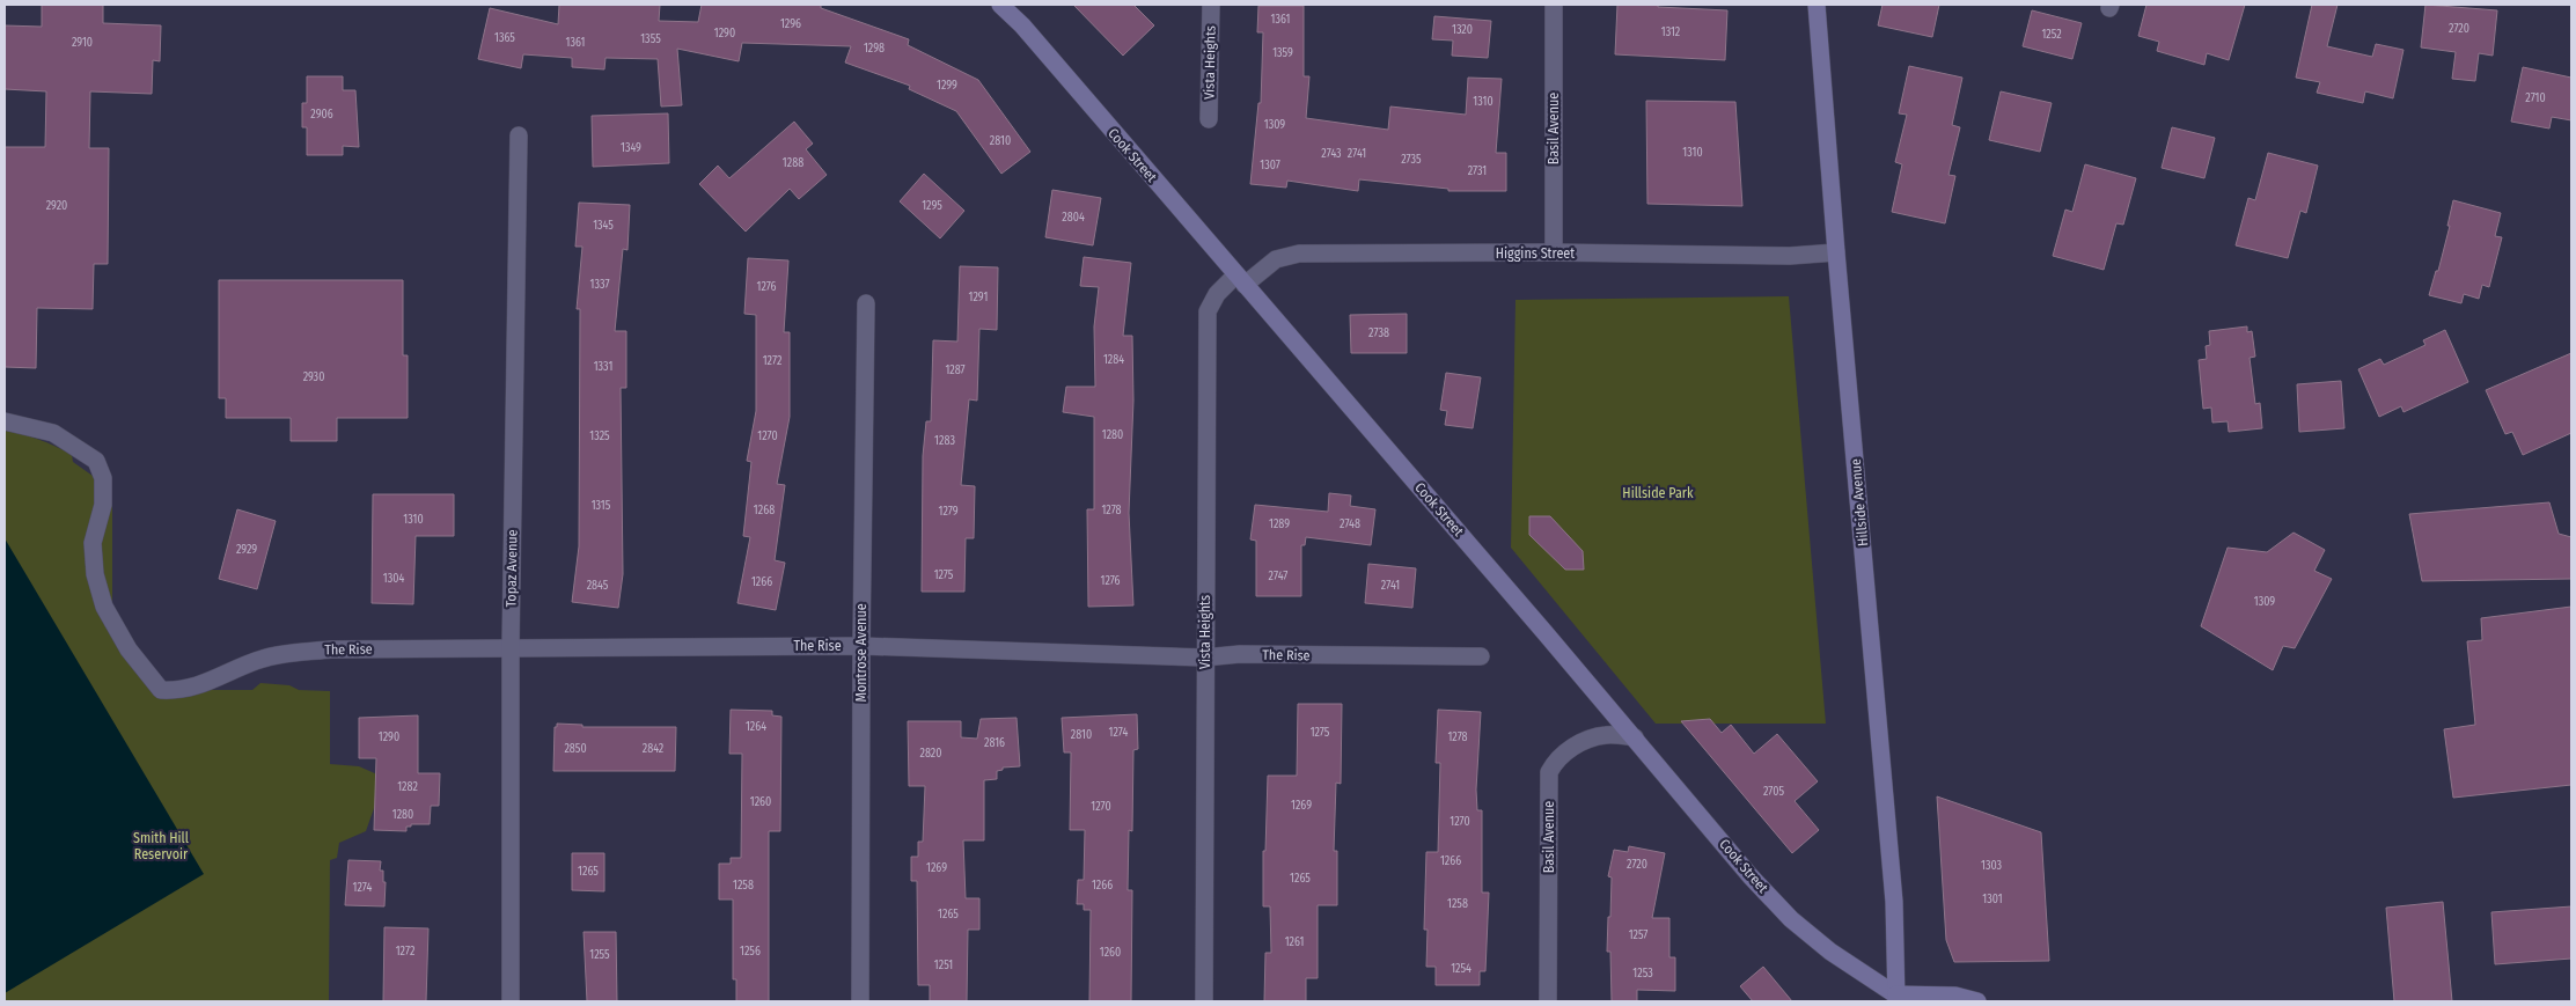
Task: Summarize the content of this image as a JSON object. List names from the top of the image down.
{
  "streets": {
    "main road": ["Cook Street", "Hillside Avenue"],
    "street": [
      "Vista Heights",
      "Basil Avenue",
      "Higgins Street",
      "Topaz Avenue",
      "The Rise",
      "Montrose Avenue"
    ]
  },
  "crossings": [
    ["Vista Heights", "Cook Street"],
    ["Vista Heights", "Higgins Street"],
    ["Vista Heights", "The Rise"],
    ["Basil Avenue", "Cook Street"],
    ["Basil Avenue", "Higgins Street"],
    ["Cook Street", "Higgins Street"],
    ["Cook Street", "Hillside Avenue"],
    ["Higgins Street", "Hillside Avenue"],
    ["Topaz Avenue", "The Rise"],
    ["The Rise", "Montrose Avenue"]
  ],
  "parks": ["Hillside Park", "Smith Hill Reservoir"],
  "house_numbers": [
    "1361",
    "1296",
    "2720",
    "1320",
    "1312",
    "1290",
    "1252",
    "1365",
    "1355",
    "2910",
    "1361",
    "1298",
    "1359",
    "1299",
    "2710",
    "1310",
    "2906",
    "1309",
    "2810",
    "1349",
    "1310",
    "2743",
    "2741",
    "2735",
    "1288",
    "1307",
    "2731",
    "2920",
    "1295",
    "2804",
    "1345",
    "1337",
    "1276",
    "1291",
    "2738",
    "1284",
    "1272",
    "1331",
    "1287",
    "2930",
    "1280",
    "1325",
    "1270",
    "1283",
    "1315",
    "1268",
    "1278",
    "1279",
    "1310",
    "1289",
    "2748",
    "2929",
    "1275",
    "2747",
    "1304",
    "1276",
    "1266",
    "2845",
    "2741",
    "1309",
    "1264",
    "1274",
    "1275",
    "2810",
    "1290",
    "1278",
    "2816",
    "2850",
    "2842",
    "2820",
    "1282",
    "2705",
    "1260",
    "1269",
    "1270",
    "1280",
    "1270",
    "1266",
    "2720",
    "1303",
    "1269",
    "1265",
    "1265",
    "1258",
    "1266",
    "1274",
    "1301",
    "1258",
    "1265",
    "1257",
    "1261",
    "1272",
    "1256",
    "1260",
    "1255",
    "1251",
    "1254",
    "1253"
  ]
}
